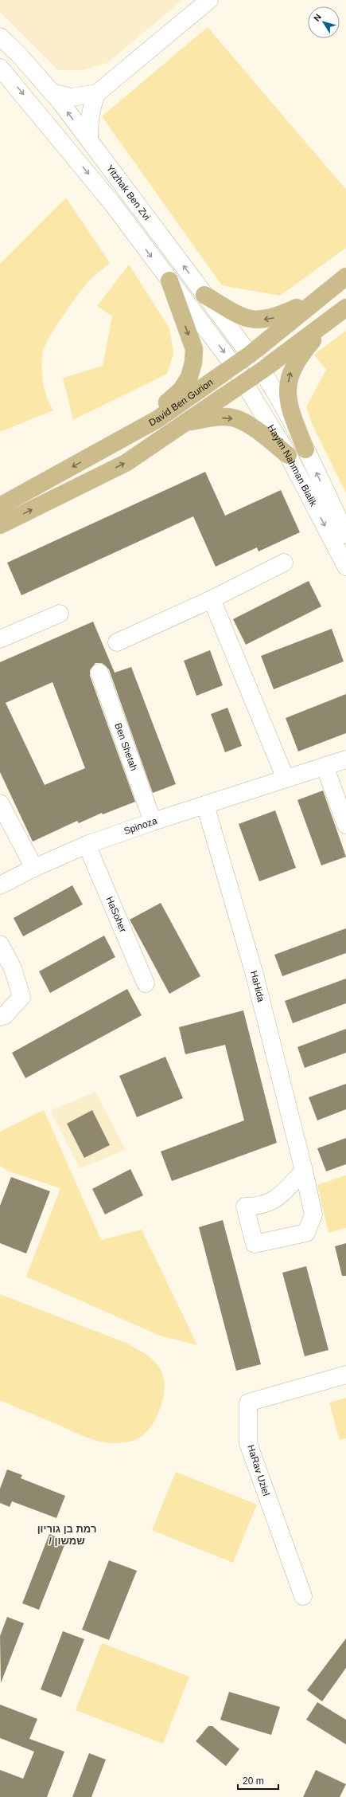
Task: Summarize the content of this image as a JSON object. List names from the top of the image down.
{
  "streets": {
    "main road": ["David Ben Gurion"],
    "street": [
      "Yitzhak Ben Zvi",
      "Hayim Nahman Bialik",
      "Ben Shetah",
      "Spinoza",
      "HaSoher",
      "HaHida",
      "HaRav Uziel"
    ]
  },
  "crossings": [
    ["Yitzhak Ben Zvi", "David Ben Gurion"],
    ["Yitzhak Ben Zvi", "Hayim Nahman Bialik"],
    ["David Ben Gurion", "Hayim Nahman Bialik"],
    ["Ben Shetah", "Spinoza"],
    ["Spinoza", "HaSoher"],
    ["Spinoza", "HaHida"]
  ],
  "districts": ["רמת בן גוריון / שמשון"],
  "scale_bar": "20 m",
  "north": "top left"
}
